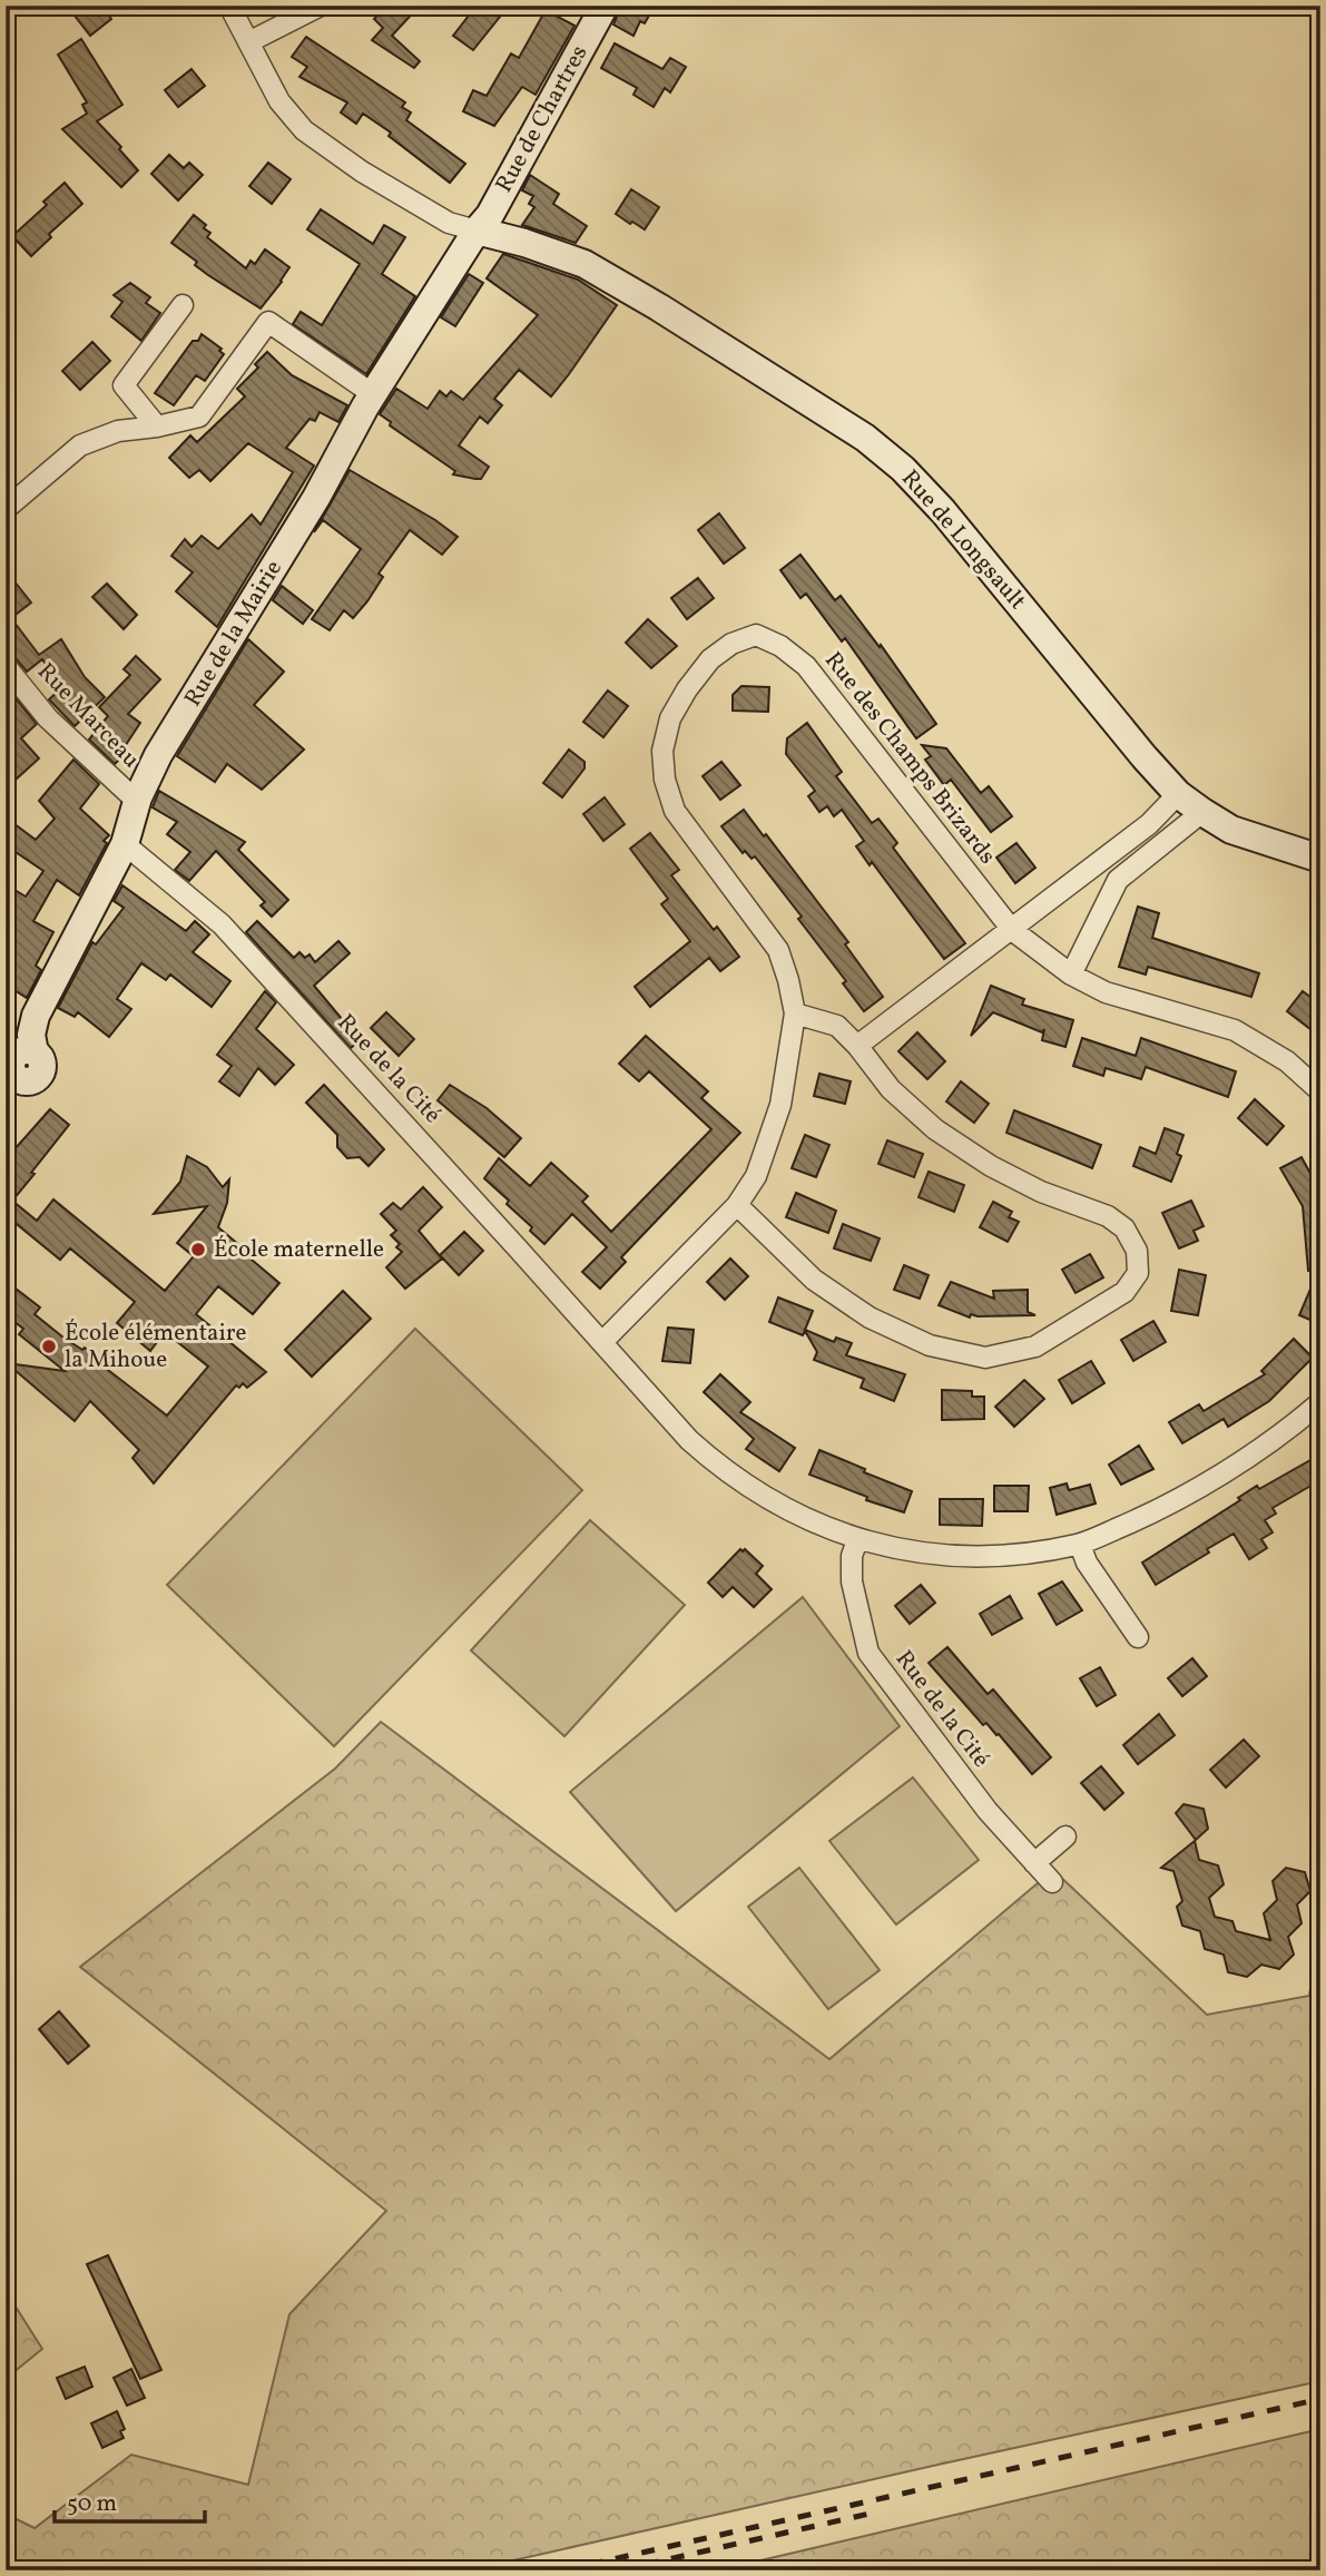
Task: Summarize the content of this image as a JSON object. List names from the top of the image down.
{
  "streets": {
    "street": [
      "Rue de Chartres",
      "Rue de Longsault",
      "Rue de la Mairie",
      "Rue Marceau",
      "Rue des Champs Brizards",
      "Rue de la Cité"
    ]
  },
  "crossings": [
    ["Rue de Chartres", "Rue de Longsault"],
    ["Rue de Chartres", "Rue de la Mairie"],
    ["Rue de Longsault", "Rue de la Mairie"],
    ["Rue de la Mairie", "Rue Marceau"],
    ["Rue de la Mairie", "Rue de la Cité"],
    ["Rue des Champs Brizards", "Rue de la Cité"]
  ],
  "places": ["École maternelle", "École élémentaire la Mihoue"],
  "scale_bar": "50 m"
}
